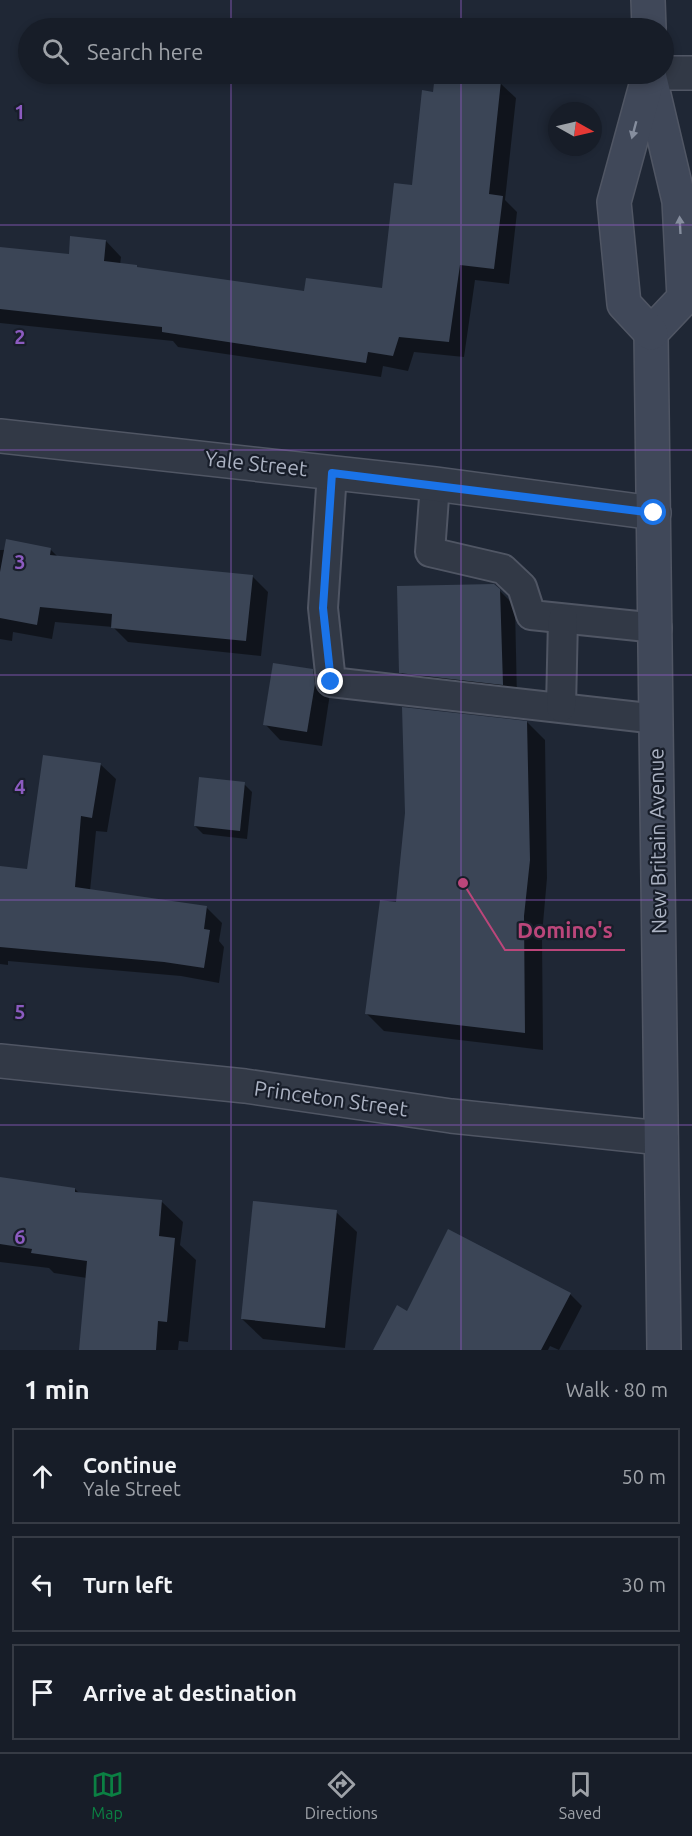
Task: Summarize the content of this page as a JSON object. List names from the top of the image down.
{
  "streets": {
    "main road": ["New Britain Avenue"],
    "street": ["Yale Street", "Princeton Street"]
  },
  "crossings": [
    ["Yale Street", "New Britain Avenue"],
    ["New Britain Avenue", "Princeton Street"]
  ],
  "places": ["Domino's"],
  "north": "right",
  "page": {
    "search": "Search here",
    "heading": ["1 min", "Walk · 80 m"],
    "list": [
      ["Continue", "Yale Street", "50 m"],
      ["Turn left", "30 m"],
      "Arrive at destination"
    ],
    "nav": ["Map", "Directions", "Saved"]
  },
  "grid": {
    "rows": [
      "1",
      "2",
      "3",
      "4",
      "5",
      "6"
    ]
  }
}
